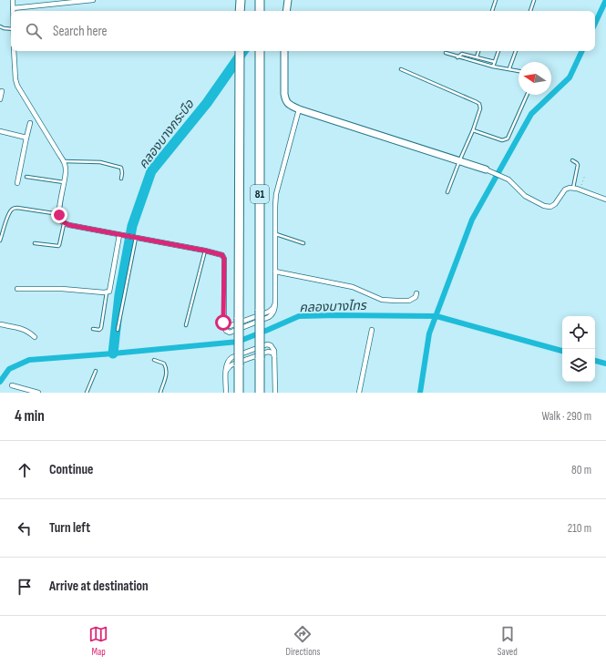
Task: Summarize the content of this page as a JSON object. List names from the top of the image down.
{
  "streets": {
    "highway": ["81"]
  },
  "water": ["คลองบางกระบือ", "คลองบางไทร"],
  "north": "left",
  "page": {
    "search": "Search here",
    "heading": ["4 min", "Walk · 290 m"],
    "list": [
      ["Continue", "80 m"],
      ["Turn left", "210 m"],
      "Arrive at destination"
    ],
    "nav": ["Map", "Directions", "Saved"]
  }
}
